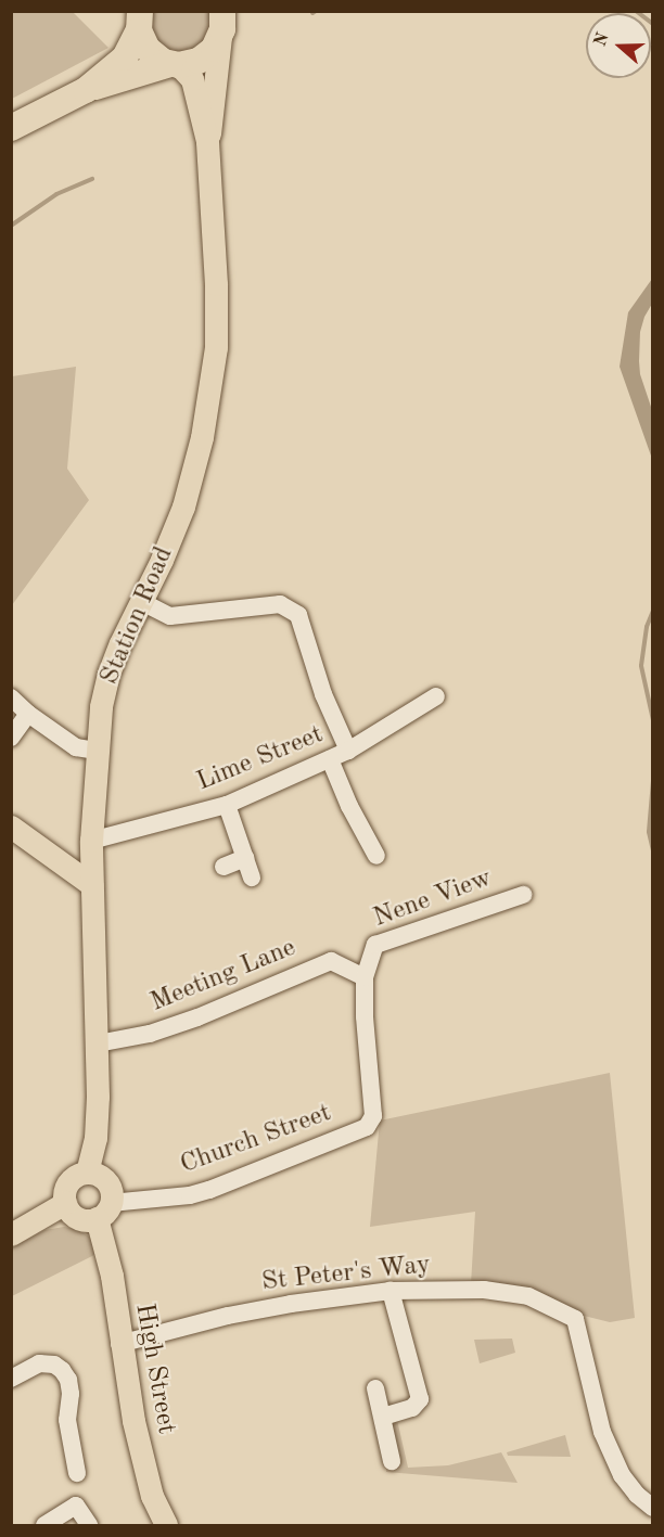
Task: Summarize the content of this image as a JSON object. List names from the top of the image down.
{
  "streets": {
    "main road": ["Station Road", "High Street"],
    "street": [
      "Lime Street",
      "Nene View",
      "Meeting Lane",
      "Church Street",
      "St Peter's Way"
    ]
  },
  "crossings": [
    ["Station Road", "Lime Street"],
    ["Station Road", "Meeting Lane"],
    ["Station Road", "Church Street"],
    ["Station Road", "High Street"],
    ["Nene View", "Meeting Lane"],
    ["Nene View", "Church Street"],
    ["Church Street", "High Street"],
    ["St Peter's Way", "High Street"]
  ],
  "north": "left"
}
